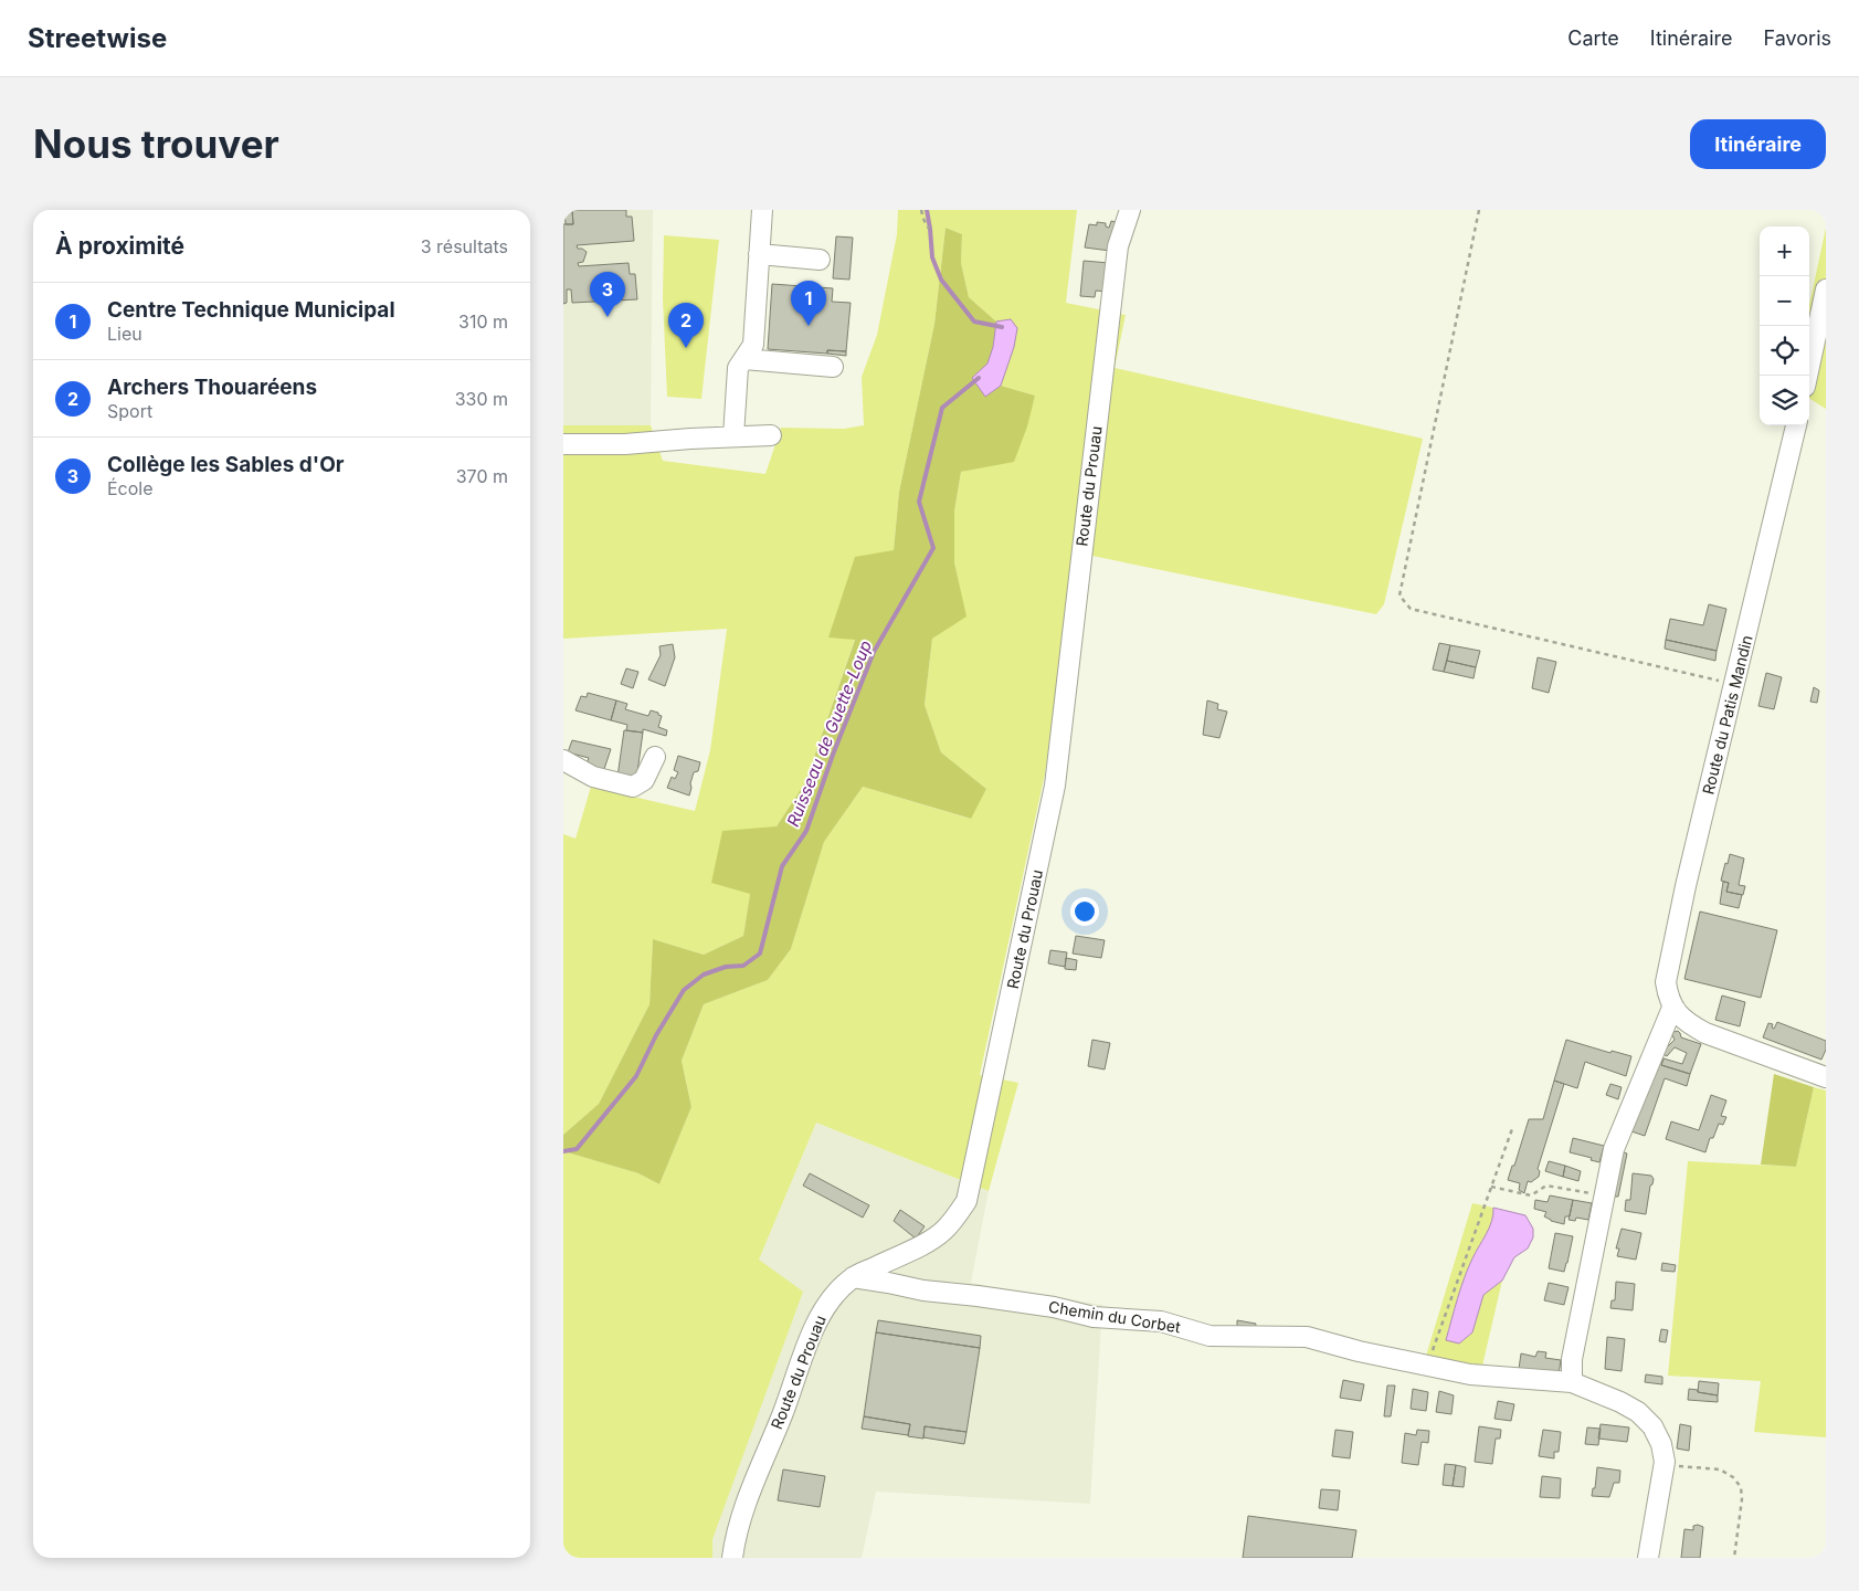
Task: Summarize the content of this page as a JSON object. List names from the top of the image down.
{
  "streets": {
    "street": ["Route du Prouau", "Route du Patis Mandin", "Chemin du Corbet"]
  },
  "crossings": [
    ["Route du Prouau", "Chemin du Corbet"]
  ],
  "water": ["Ruisseau de Guette-Loup"],
  "page": {
    "header": "Streetwise",
    "nav": ["Carte", "Itinéraire", "Favoris"],
    "buttons": "Itinéraire",
    "title": "Nous trouver",
    "heading": ["À proximité", "3 résultats"],
    "map_buttons": ["+", "−"],
    "pins": ["3", "1", "2"],
    "list": [
      {
        "mark": "1",
        "name": "Centre Technique Municipal",
        "note": "Lieu",
        "value": "310 m"
      },
      {
        "mark": "2",
        "name": "Archers Thouaréens",
        "note": "Sport",
        "value": "330 m"
      },
      {
        "mark": "3",
        "name": "Collège les Sables d'Or",
        "note": "École",
        "value": "370 m"
      }
    ]
  }
}
